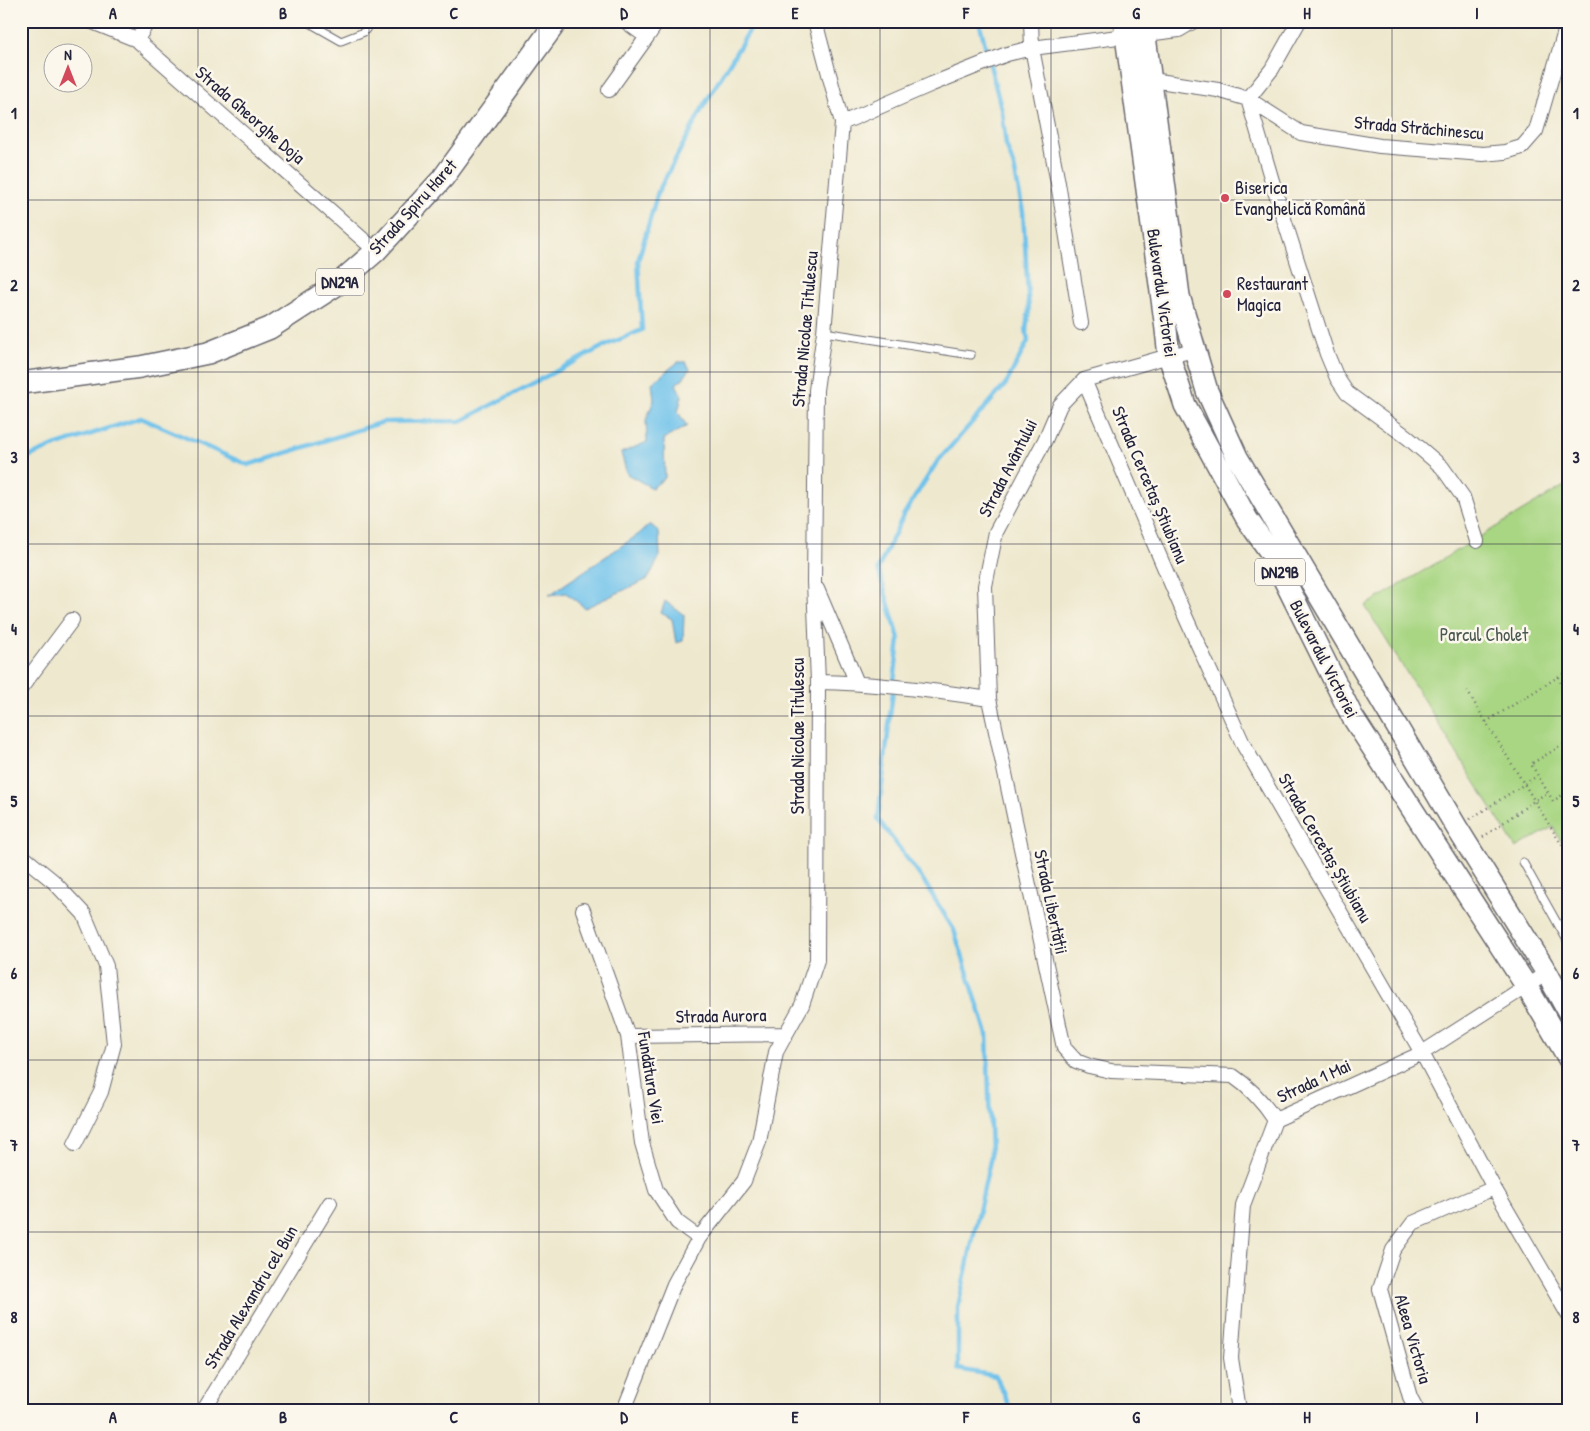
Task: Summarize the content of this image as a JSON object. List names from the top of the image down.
{
  "streets": {
    "main road": [
      "Strada Spiru Haret",
      "DN29A",
      "Bulevardul Victoriei",
      "DN29B"
    ],
    "street": [
      "Strada Gheorghe Doja",
      "Strada Străchinescu",
      "Strada Nicolae Titulescu",
      "Strada Avântului",
      "Strada Cercetaș Știubianu",
      "Strada Libertății",
      "Strada Aurora",
      "Fundătura Viei",
      "Strada 1 Mai",
      "Strada Alexandru cel Bun",
      "Aleea Victoria"
    ]
  },
  "crossings": [
    ["Strada Gheorghe Doja", "Strada Spiru Haret"],
    ["Strada Străchinescu", "Bulevardul Victoriei"],
    ["Bulevardul Victoriei", "Strada 1 Mai"],
    ["Strada Nicolae Titulescu", "Strada Aurora"],
    ["Strada Nicolae Titulescu", "Fundătura Viei"],
    ["Strada Avântului", "Strada Cercetaș Știubianu"],
    ["Strada Avântului", "Strada Libertății"],
    ["Strada Cercetaș Știubianu", "Strada 1 Mai"],
    ["Strada Cercetaș Știubianu", "Aleea Victoria"],
    ["Strada Libertății", "Strada 1 Mai"],
    ["Strada Aurora", "Fundătura Viei"]
  ],
  "parks": ["Parcul Cholet"],
  "places": ["Biserica Evanghelică Română", "Restaurant Magica"],
  "north": "top",
  "grid": {
    "columns": [
      "A",
      "B",
      "C",
      "D",
      "E",
      "F",
      "G",
      "H",
      "I"
    ],
    "rows": [
      "1",
      "2",
      "3",
      "4",
      "5",
      "6",
      "7",
      "8"
    ]
  }
}
